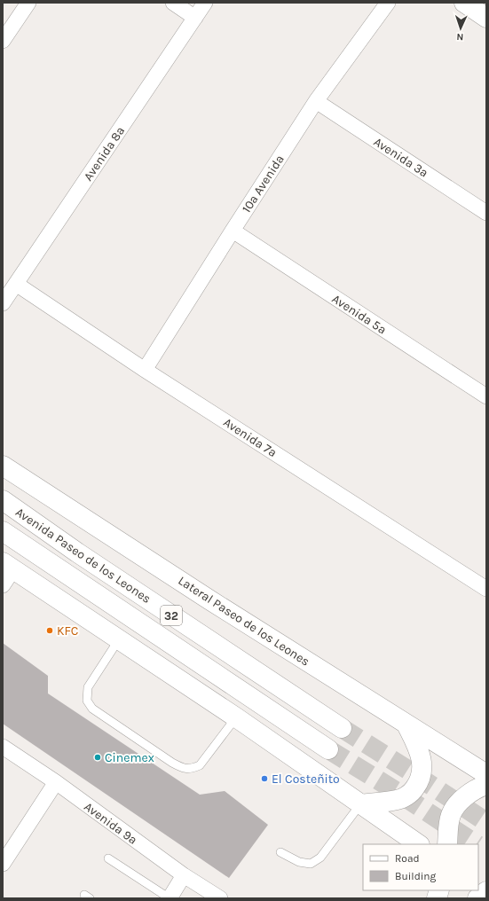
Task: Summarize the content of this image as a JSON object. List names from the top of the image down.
{
  "streets": {
    "street": [
      "Avenida 8a",
      "Avenida 3a",
      "10a Avenida",
      "Avenida 5a",
      "Avenida 7a",
      "Avenida Paseo de los Leones",
      "32",
      "Lateral Paseo de los Leones",
      "Avenida 9a"
    ]
  },
  "crossings": [
    ["Avenida 8a", "Avenida 7a"],
    ["Avenida 3a", "10a Avenida"],
    ["10a Avenida", "Avenida 5a"],
    ["10a Avenida", "Avenida 7a"]
  ],
  "places": ["KFC", "Cinemex", "El Costeñito"],
  "legend": ["Road", "Building"],
  "north": "bottom"
}
